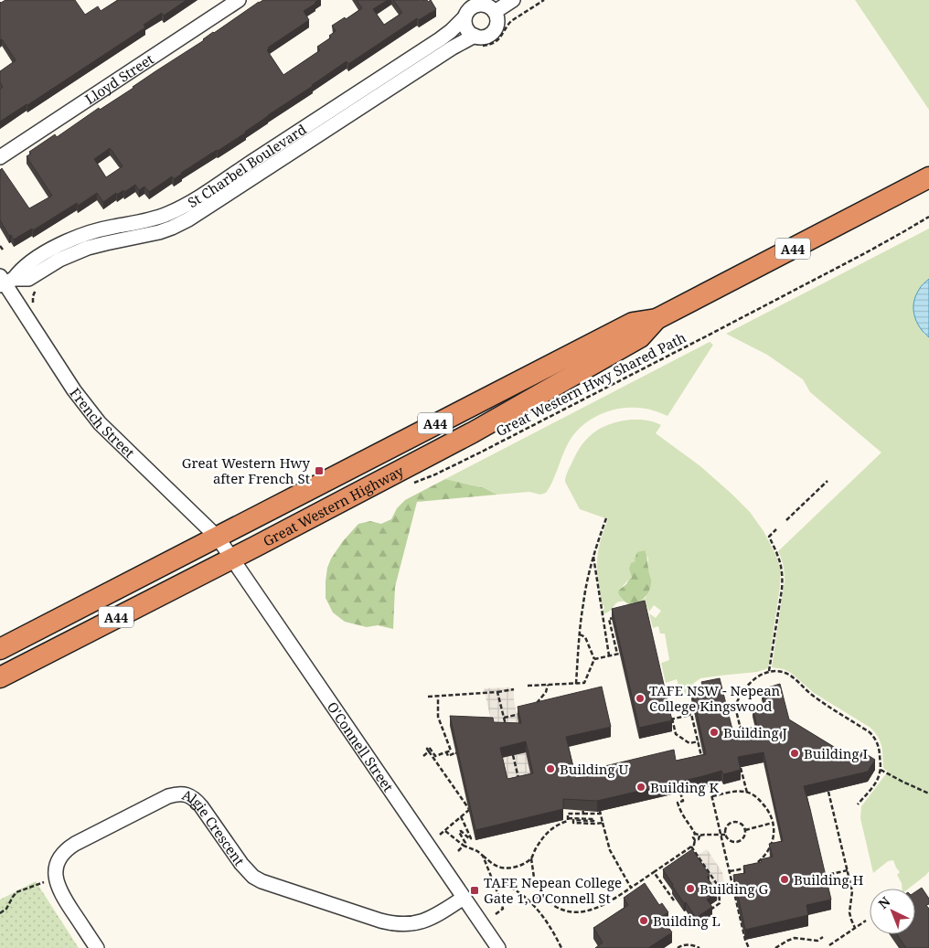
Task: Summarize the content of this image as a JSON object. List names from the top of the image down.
{
  "streets": {
    "highway": ["A44", "Great Western Highway"],
    "street": [
      "Lloyd Street",
      "St Charbel Boulevard",
      "French Street",
      "O'Connell Street",
      "Algie Crescent"
    ],
    "path": ["Great Western Hwy Shared Path"]
  },
  "crossings": [
    ["St Charbel Boulevard", "French Street"],
    ["French Street", "Great Western Highway"],
    ["French Street", "O'Connell Street"],
    ["Great Western Highway", "O'Connell Street"],
    ["O'Connell Street", "Algie Crescent"]
  ],
  "places": {
    "transit": ["Great Western Hwy after French St", "TAFE Nepean College Gate 1, O'Connell St"],
    "other": [
      "TAFE NSW - Nepean College Kingswood",
      "Building J",
      "Building I",
      "Building U",
      "Building K",
      "Building H",
      "Building G",
      "Building L"
    ]
  },
  "north": "top left"
}
